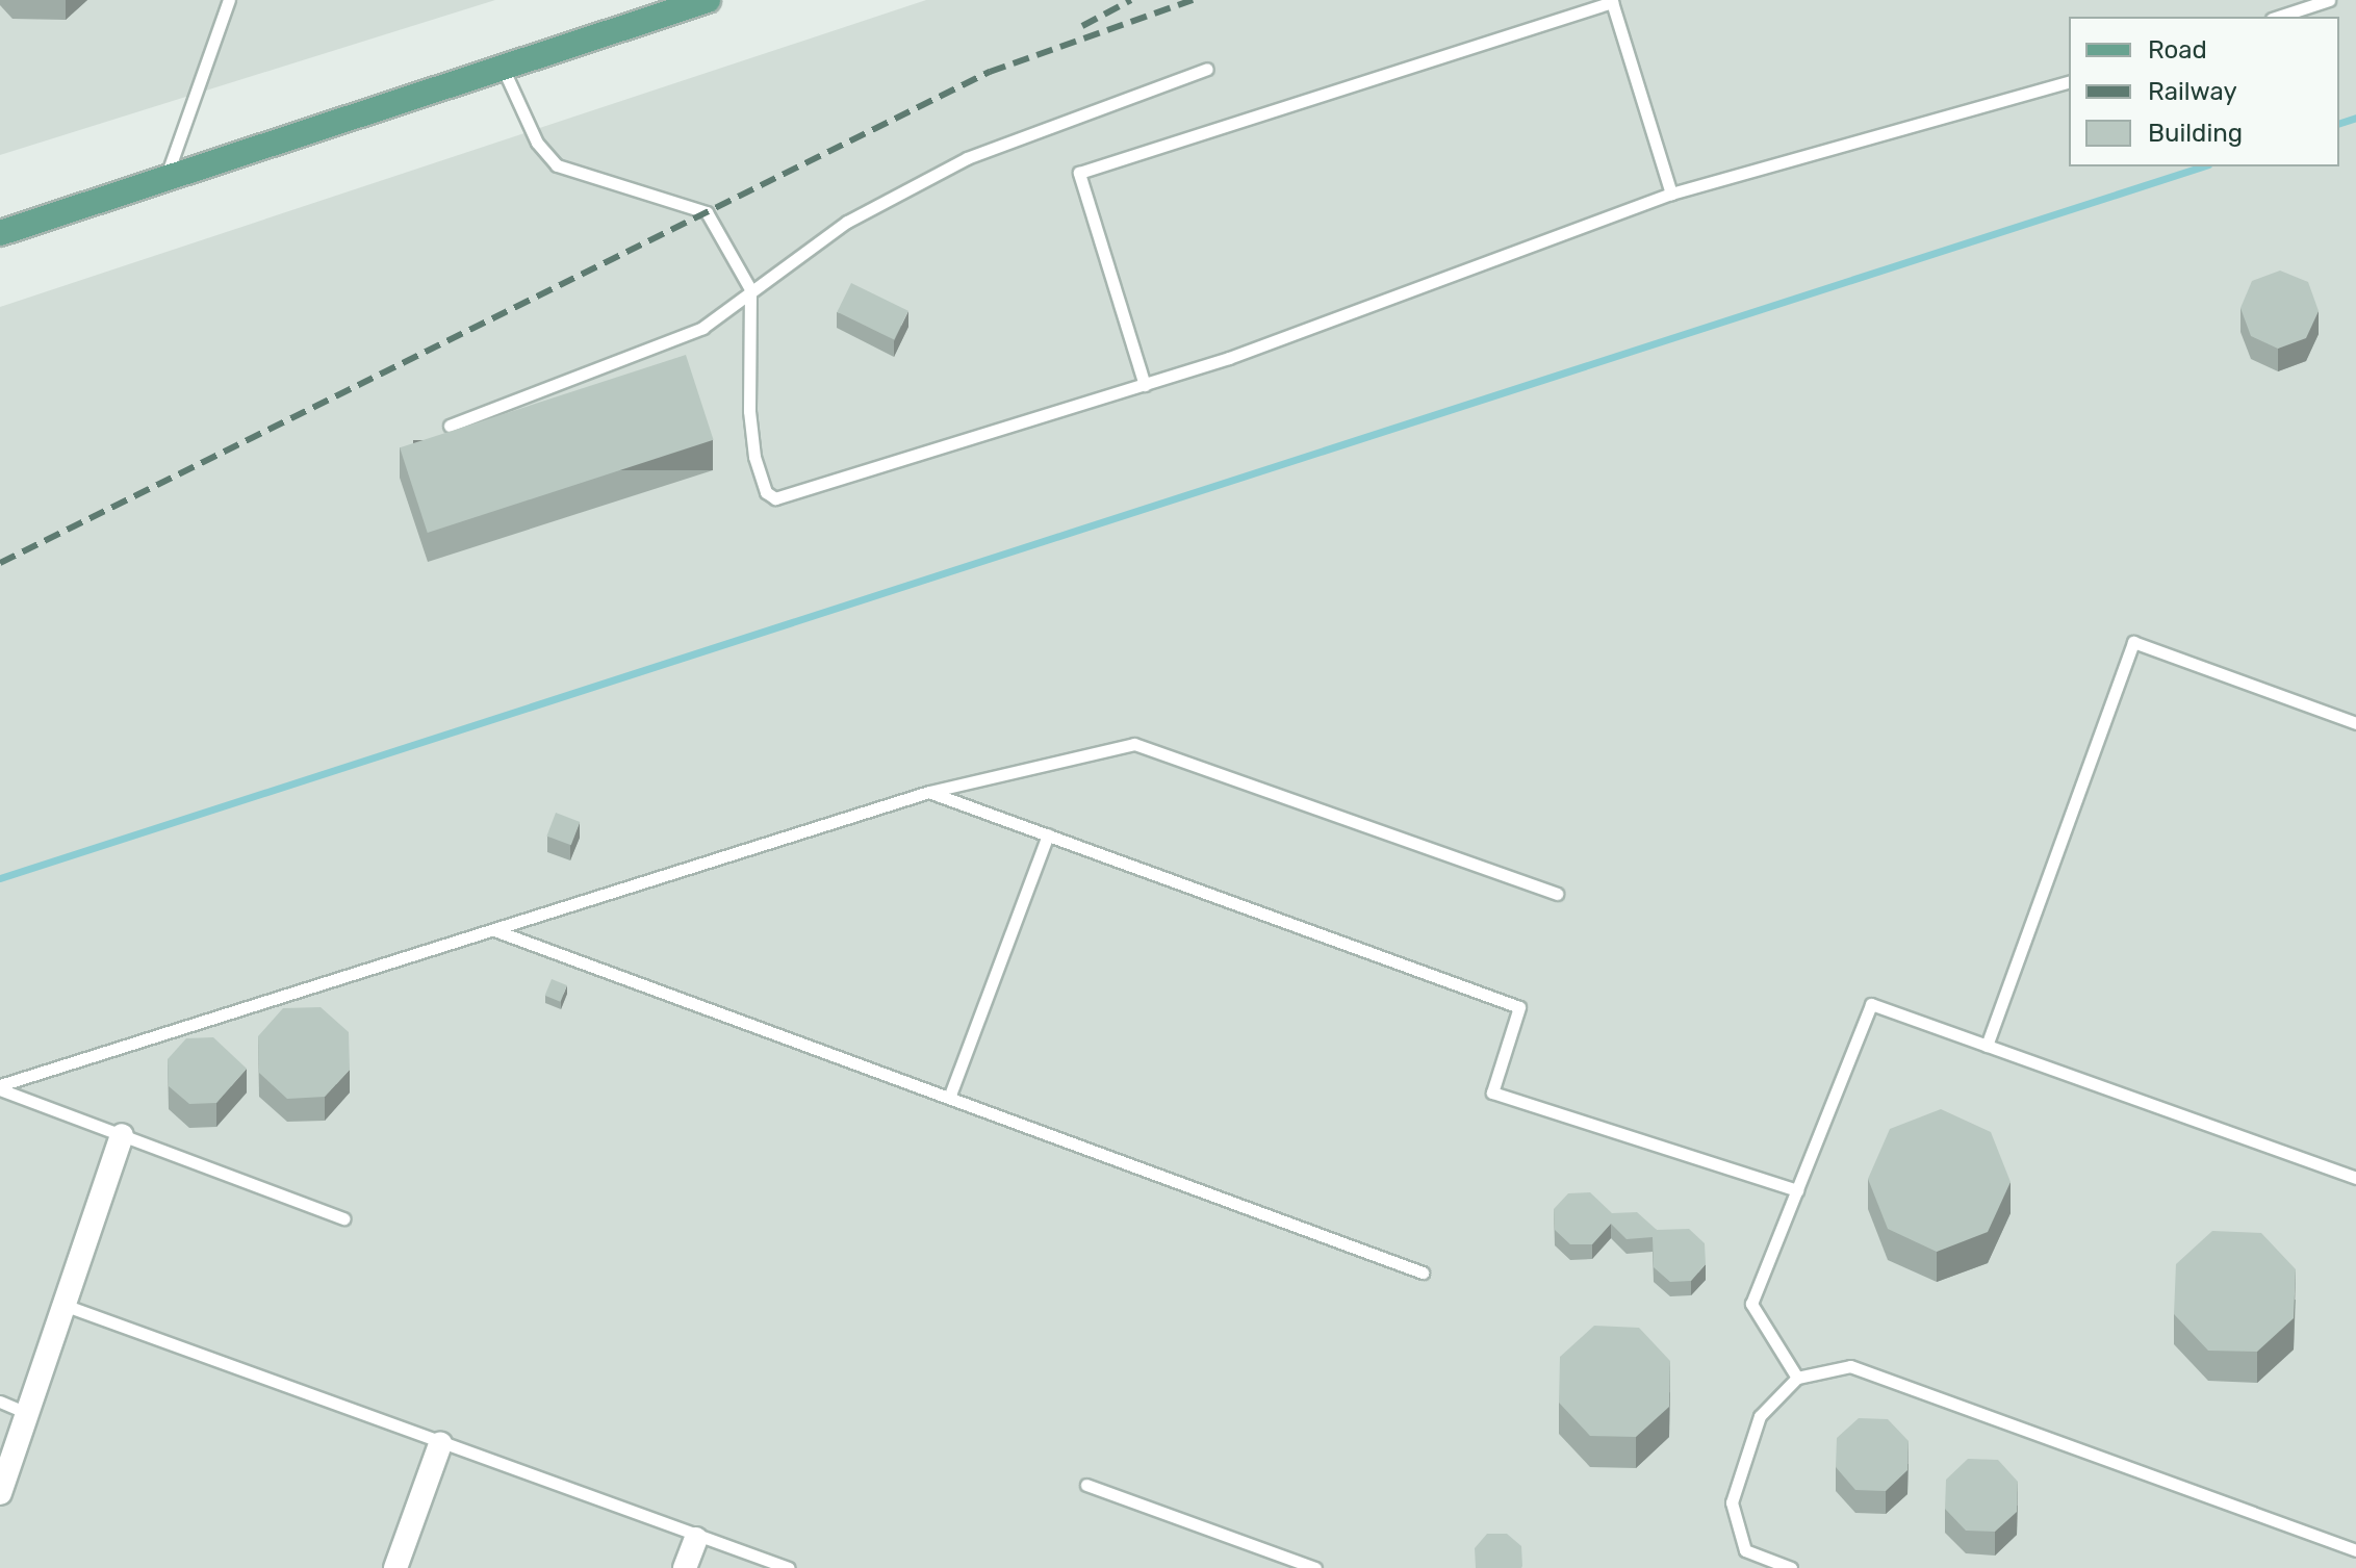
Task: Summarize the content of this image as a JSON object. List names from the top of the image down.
{
  "legend": ["Road", "Railway", "Building"]
}
